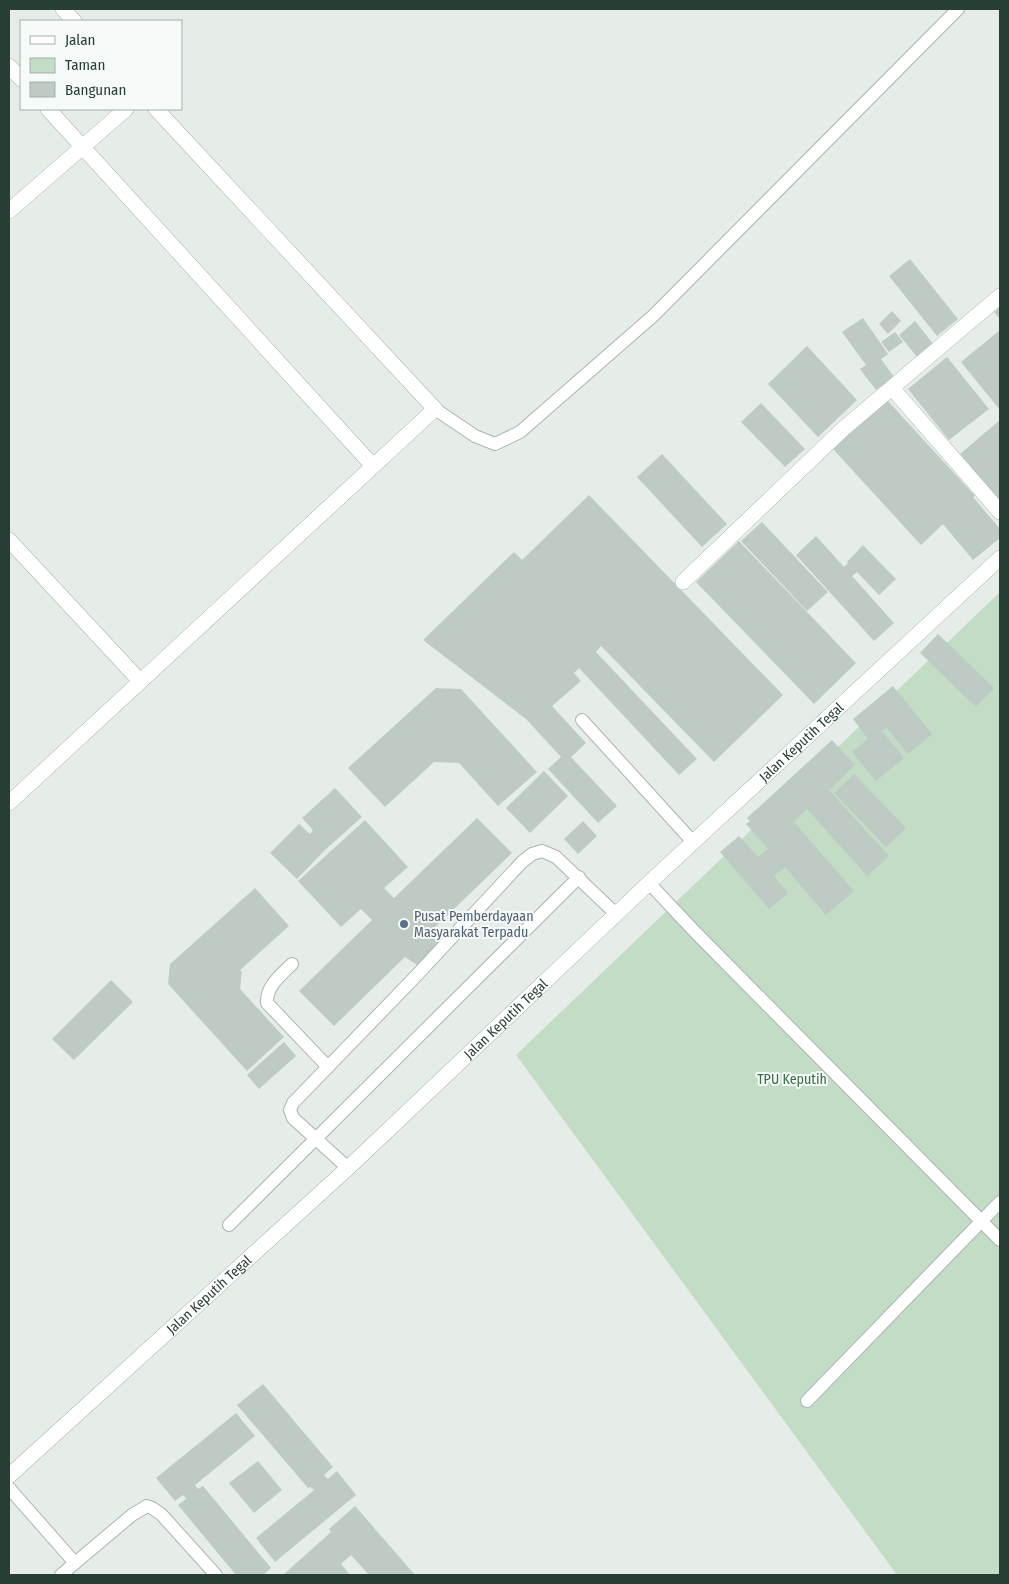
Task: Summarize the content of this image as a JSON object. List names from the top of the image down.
{
  "streets": {
    "street": ["Jalan Keputih Tegal"]
  },
  "parks": ["TPU Keputih"],
  "places": ["Pusat Pemberdayaan Masyarakat Terpadu"],
  "legend": ["Jalan", "Taman", "Bangunan"]
}
